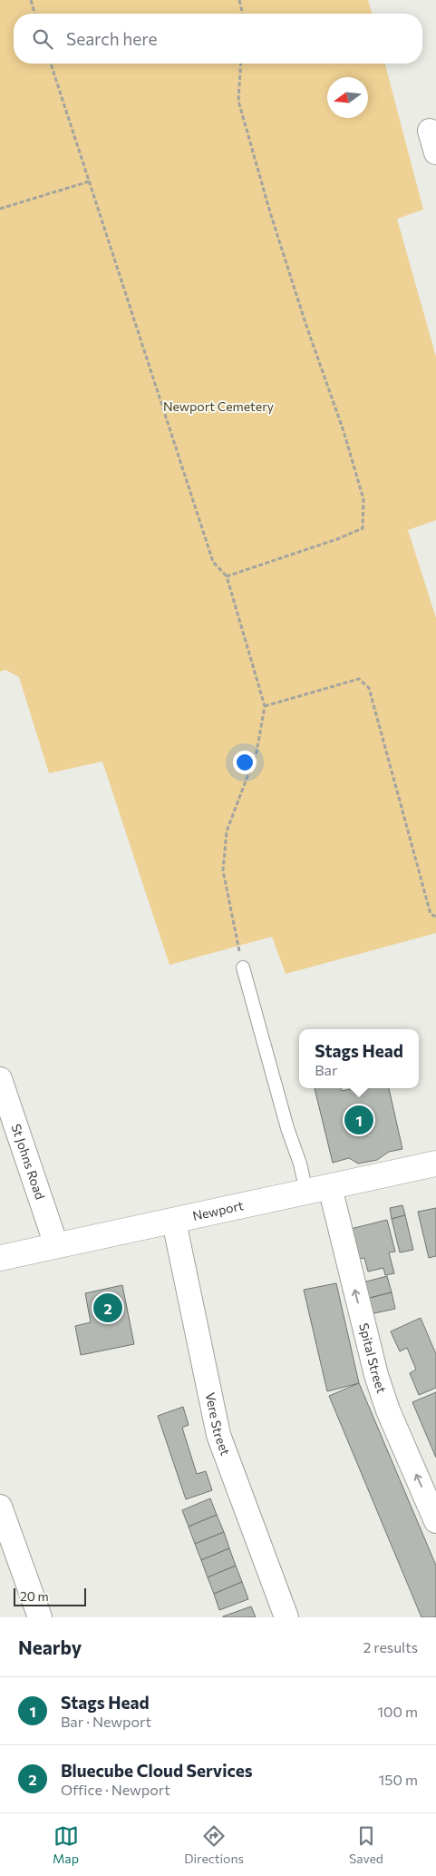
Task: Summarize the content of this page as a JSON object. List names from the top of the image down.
{
  "streets": {
    "street": [
      "St Johns Road",
      "Newport",
      "Spital Street",
      "Vere Street"
    ]
  },
  "crossings": [
    ["St Johns Road", "Newport"],
    ["Newport", "Spital Street"],
    ["Newport", "Vere Street"]
  ],
  "one_way": ["Spital Street"],
  "parks": ["Newport Cemetery"],
  "scale_bar": "20 m",
  "north": "left",
  "page": {
    "search": "Search here",
    "popup": ["Stags Head", "Bar"],
    "pins": ["1", "2"],
    "scale": "20 m",
    "heading": ["Nearby", "2 results"],
    "list": [
      {
        "mark": "1",
        "name": "Stags Head",
        "note": "Bar · Newport",
        "value": "100 m"
      },
      {
        "mark": "2",
        "name": "Bluecube Cloud Services",
        "note": "Office · Newport",
        "value": "150 m"
      }
    ],
    "nav": ["Map", "Directions", "Saved"]
  }
}
